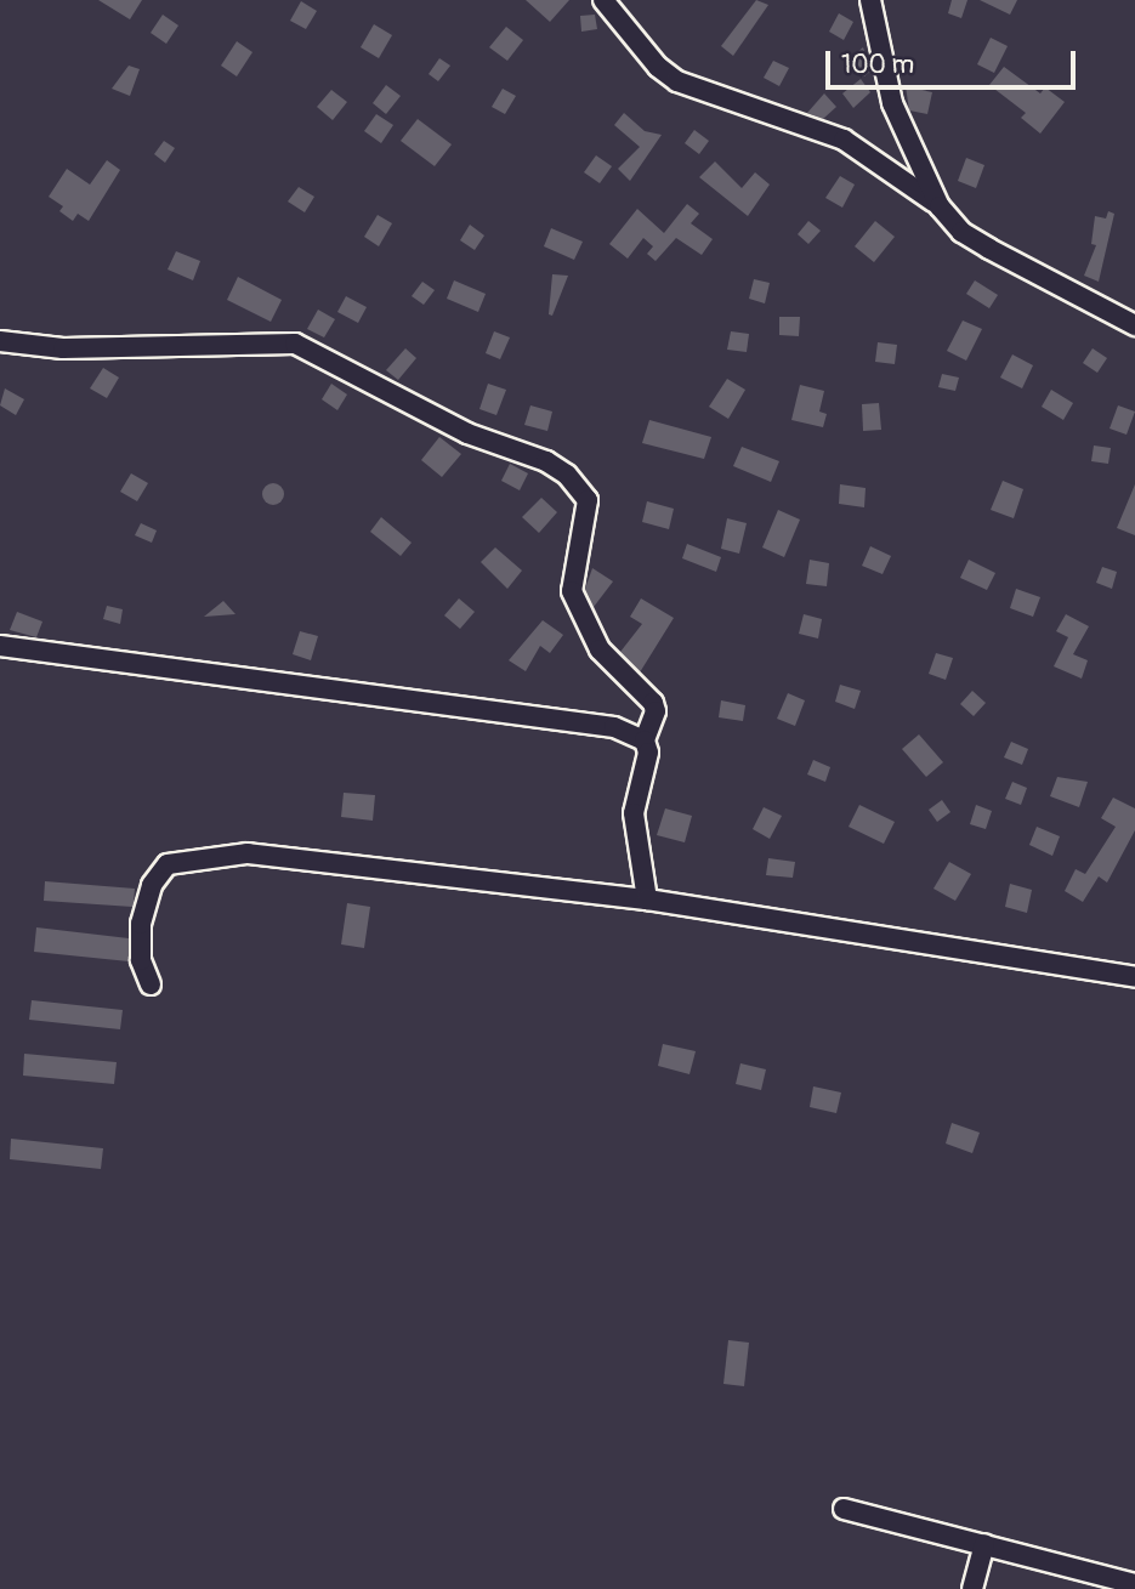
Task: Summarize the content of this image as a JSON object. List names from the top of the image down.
{
  "scale_bar": "100 m"
}
